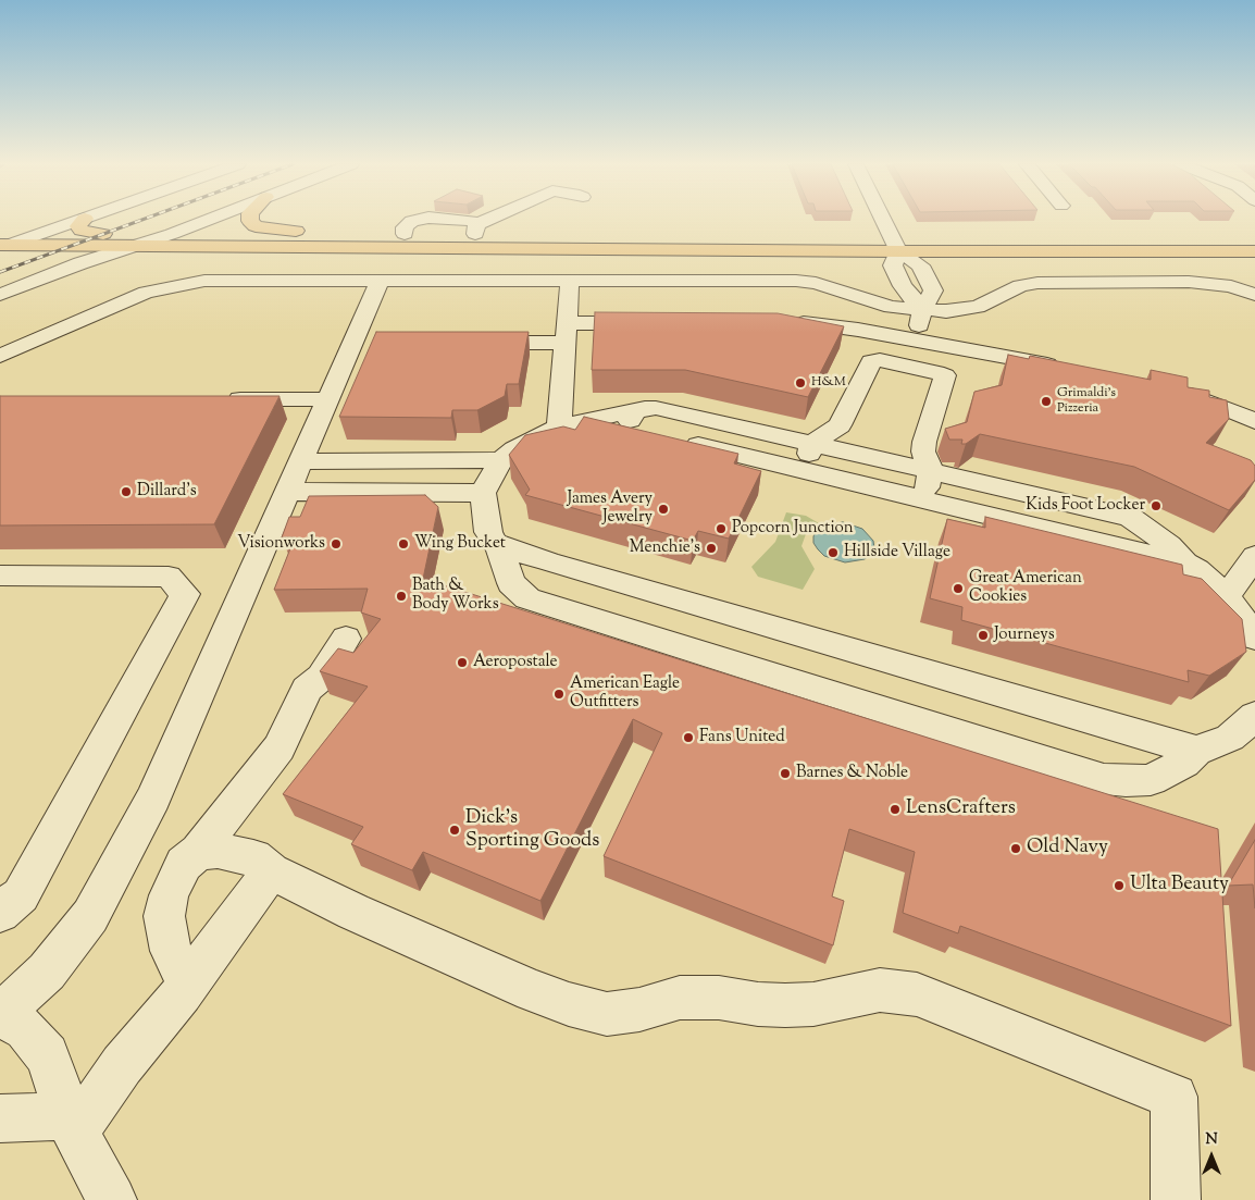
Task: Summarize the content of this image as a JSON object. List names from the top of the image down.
{
  "places": [
    "H&M",
    "Grimaldi's Pizzeria",
    "Dillard's",
    "Kids Foot Locker",
    "James Avery Jewelry",
    "Popcorn Junction",
    "Visionworks",
    "Wing Bucket",
    "Menchie's",
    "Hillside Village",
    "Great American Cookies",
    "Bath & Body Works",
    "Journeys",
    "Aeropostale",
    "American Eagle Outfitters",
    "Fans United",
    "Barnes & Noble",
    "LensCrafters",
    "Dick's Sporting Goods",
    "Old Navy",
    "Ulta Beauty"
  ],
  "north": "top"
}
